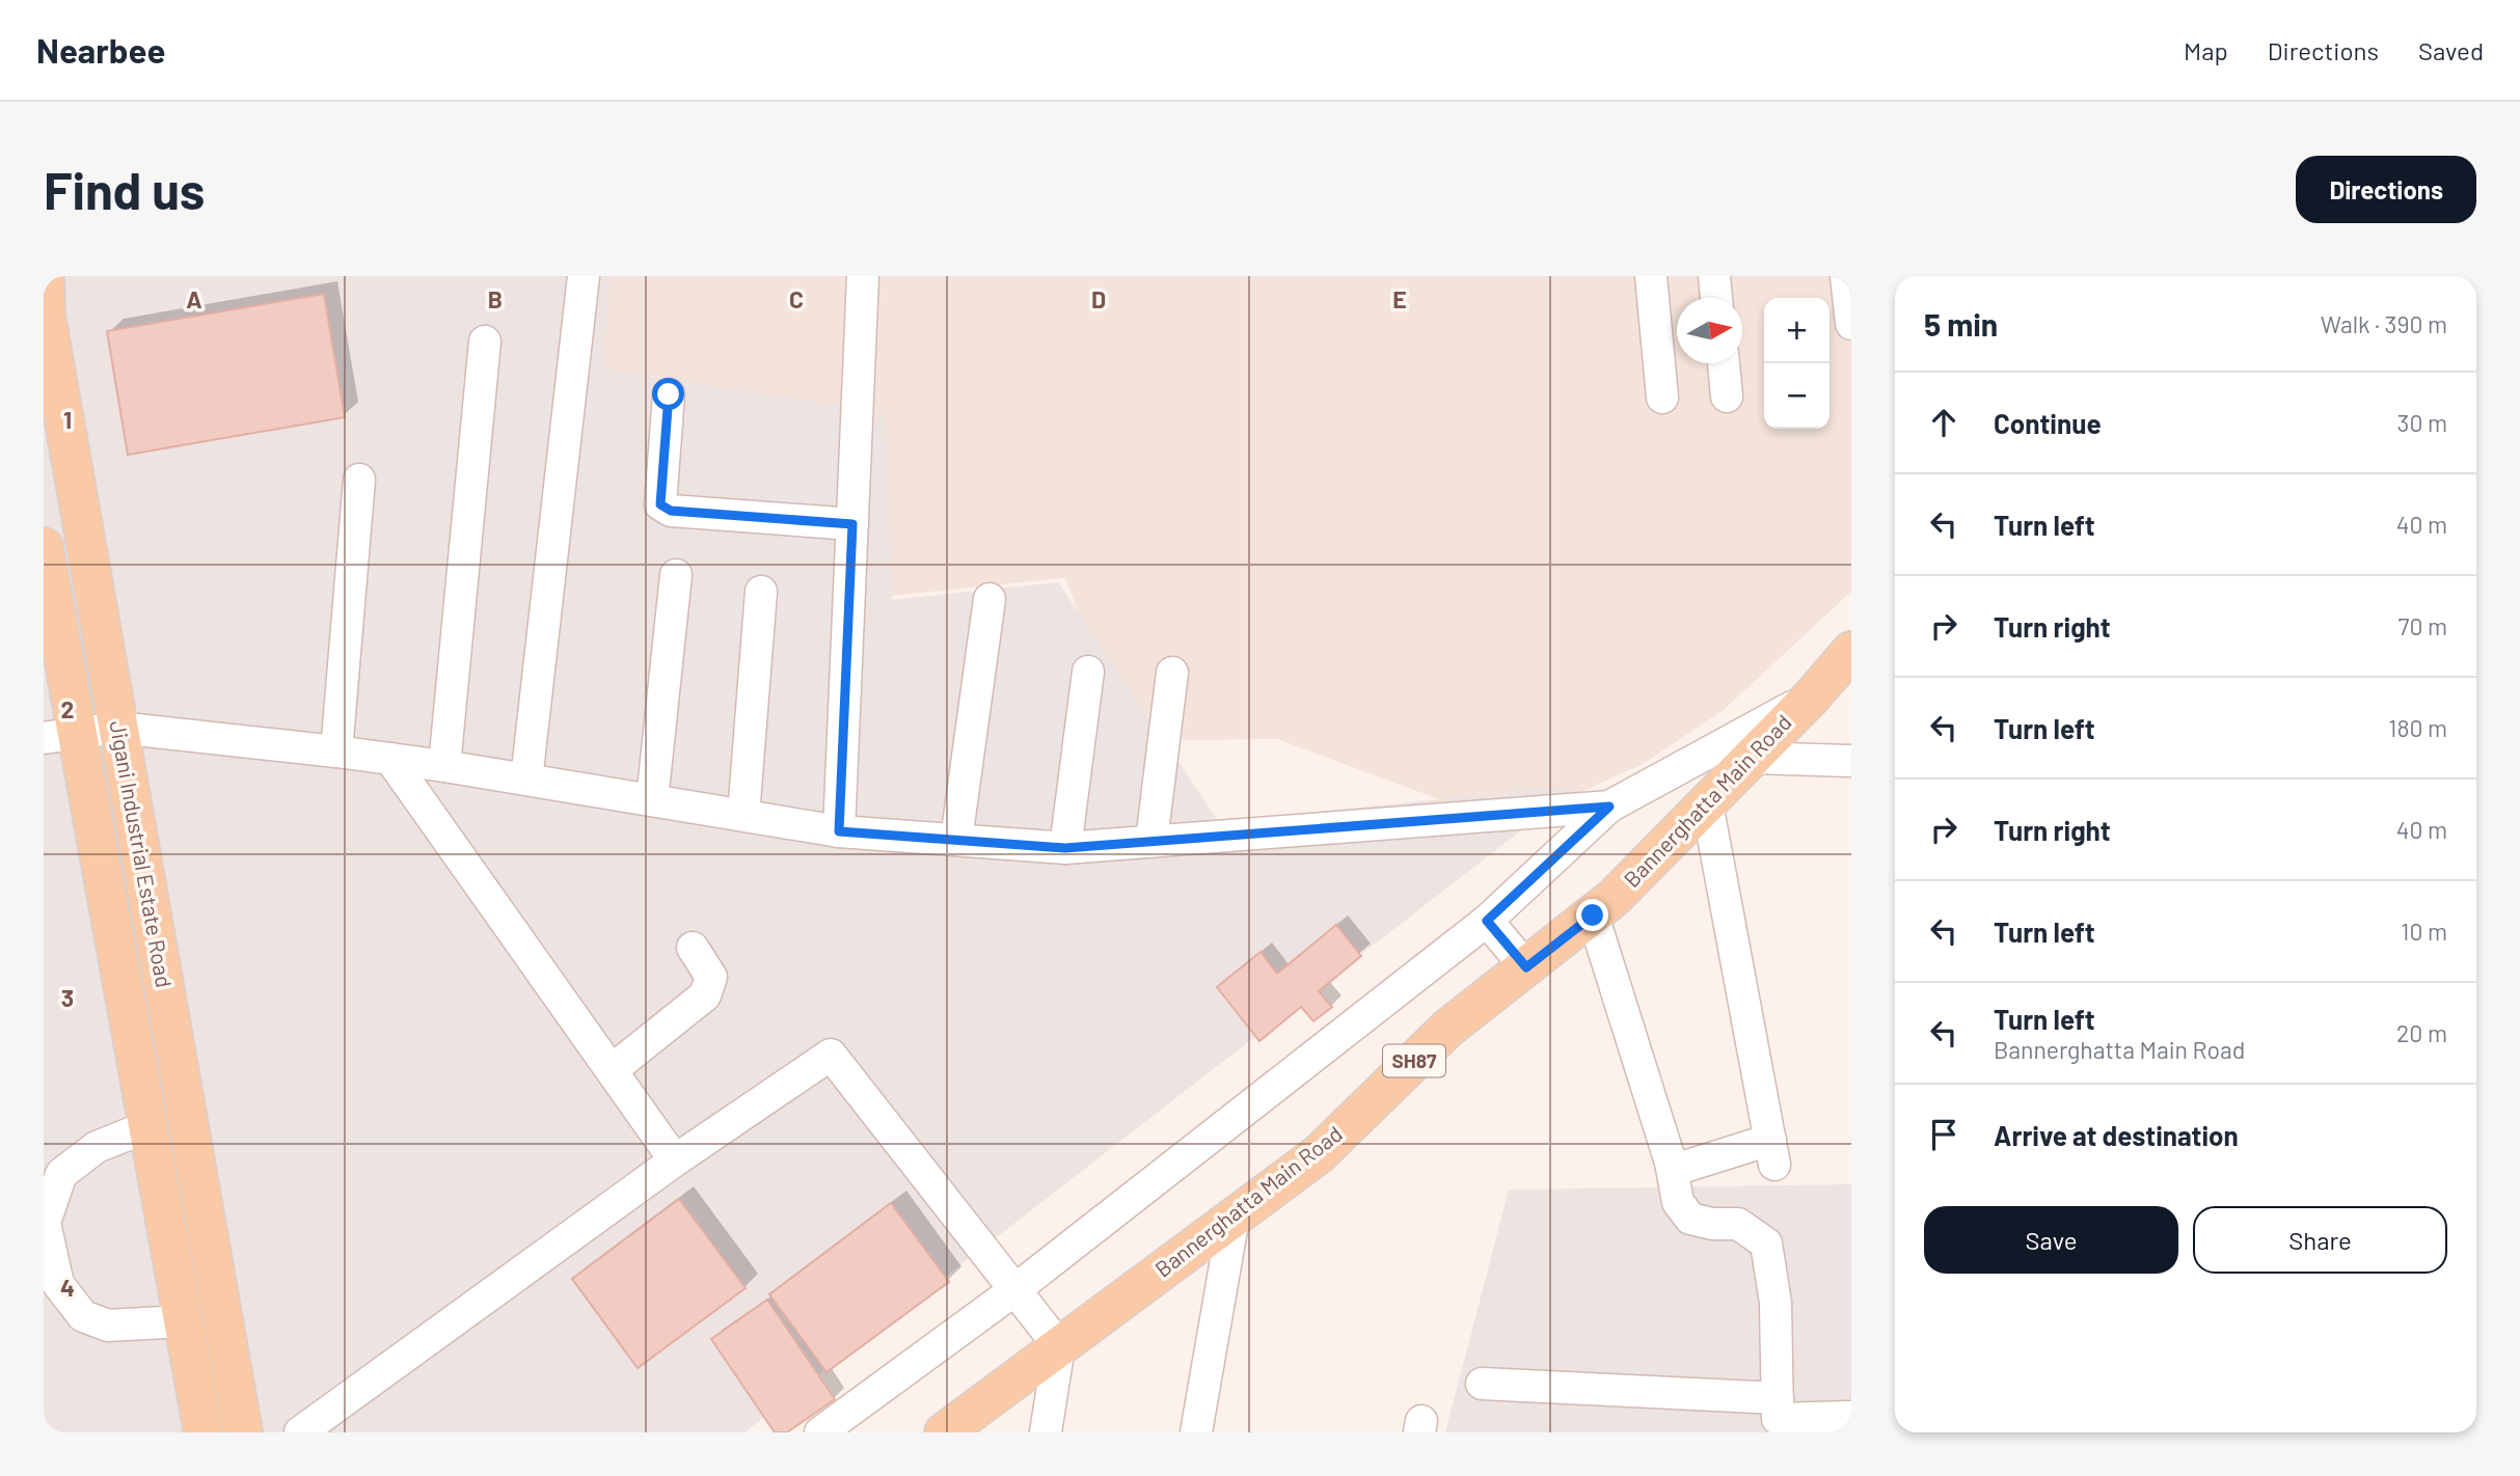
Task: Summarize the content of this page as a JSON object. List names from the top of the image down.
{
  "streets": {
    "main road": ["Bannerghatta Main Road", "Jigani Industrial Estate Road", "SH87"]
  },
  "north": "right",
  "page": {
    "header": "Nearbee",
    "nav": ["Map", "Directions", "Saved"],
    "buttons": [
      "Directions",
      ["Save", "Share"]
    ],
    "title": "Find us",
    "heading": ["5 min", "Walk · 390 m"],
    "map_buttons": ["+", "−"],
    "list": [
      ["Continue", "30 m"],
      ["Turn left", "40 m"],
      ["Turn right", "70 m"],
      ["Turn left", "180 m"],
      ["Turn right", "40 m"],
      ["Turn left", "10 m"],
      ["Turn left", "Bannerghatta Main Road", "20 m"],
      "Arrive at destination"
    ]
  },
  "grid": {
    "columns": [
      "A",
      "B",
      "C",
      "D",
      "E"
    ],
    "rows": [
      "1",
      "2",
      "3",
      "4"
    ]
  }
}
